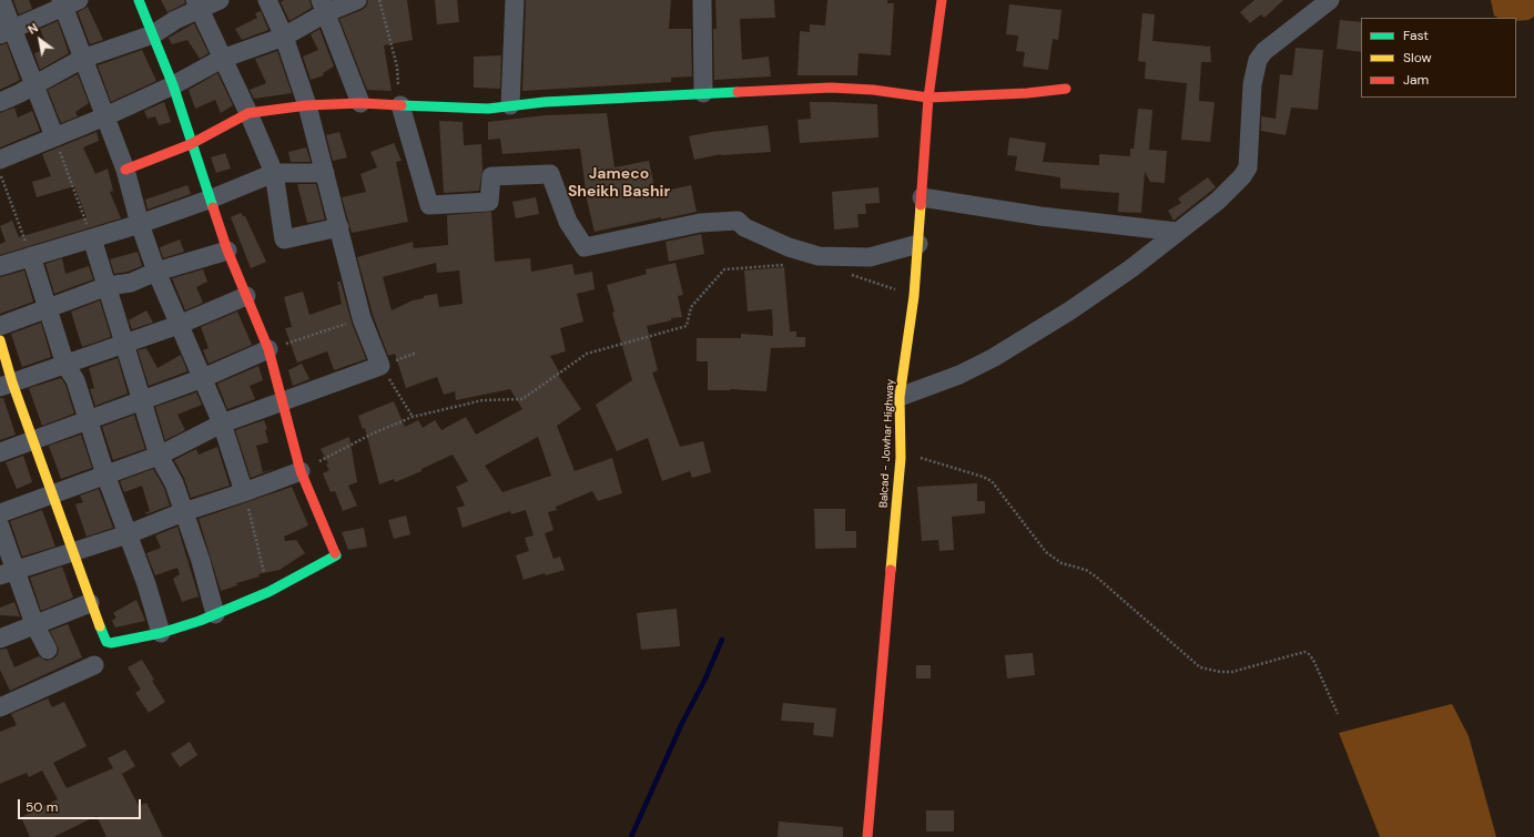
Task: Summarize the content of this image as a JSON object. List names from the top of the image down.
{
  "streets": {
    "street": ["Balcad - Jowhar Highway"]
  },
  "districts": ["Jameco Sheikh Bashir"],
  "legend": ["Fast", "Slow", "Jam"],
  "scale_bar": "50 m",
  "north": "top left"
}
